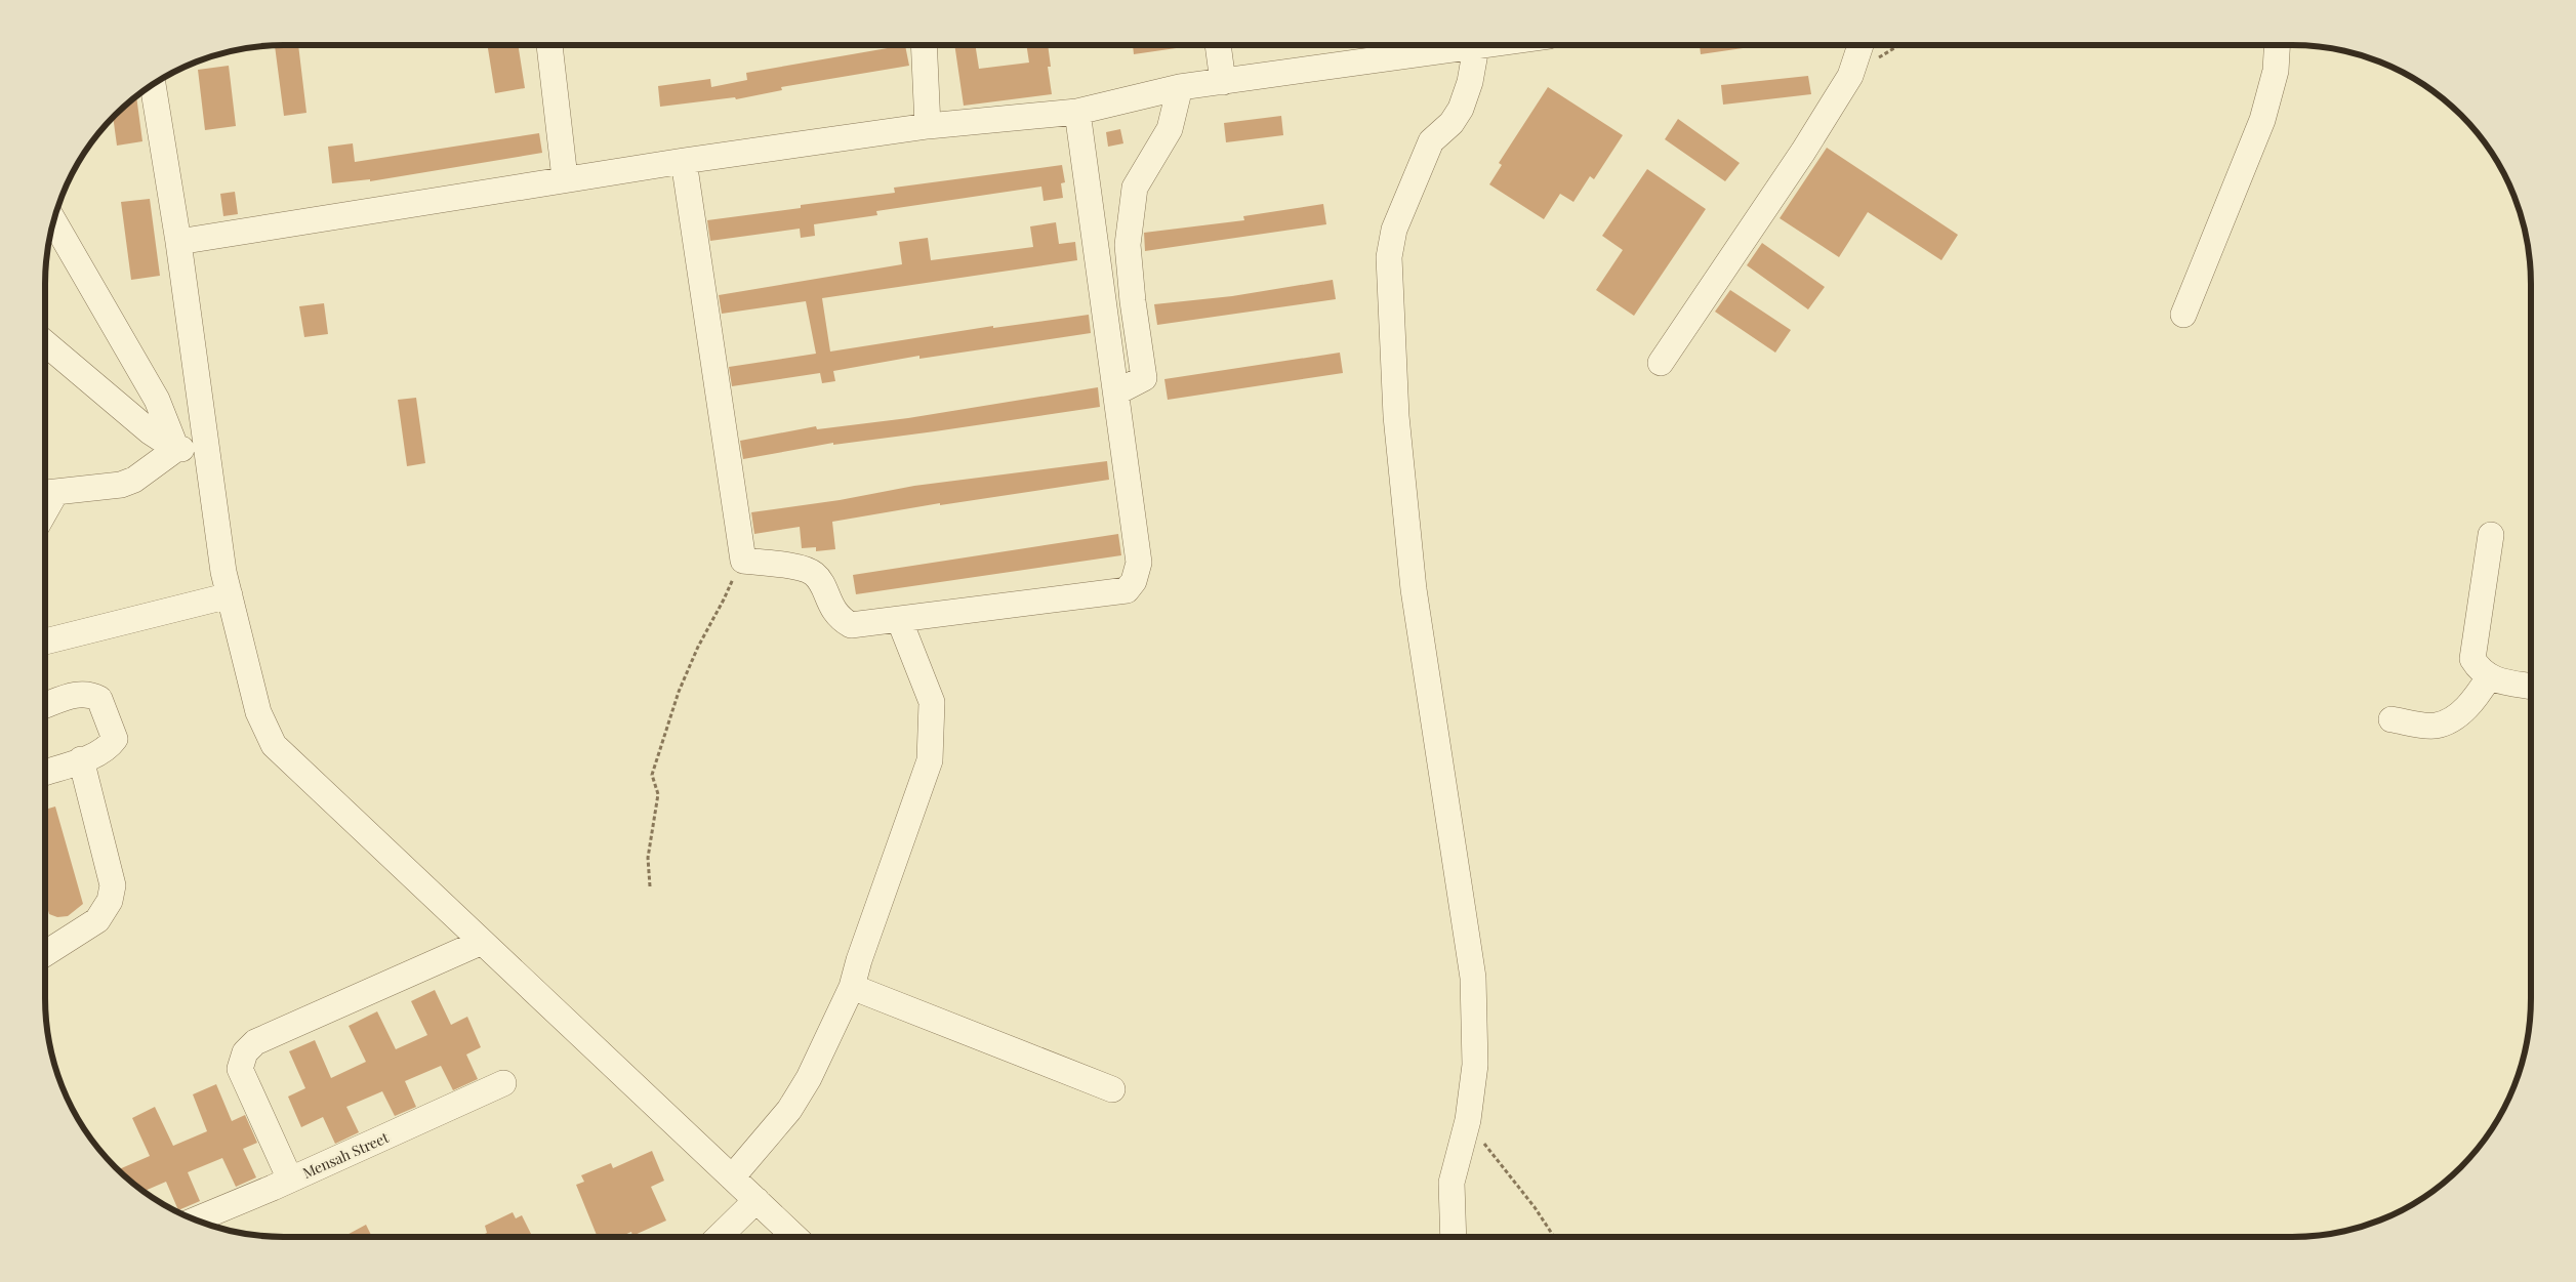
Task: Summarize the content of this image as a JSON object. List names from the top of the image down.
{
  "streets": {
    "street": ["Mensah Street"]
  }
}
